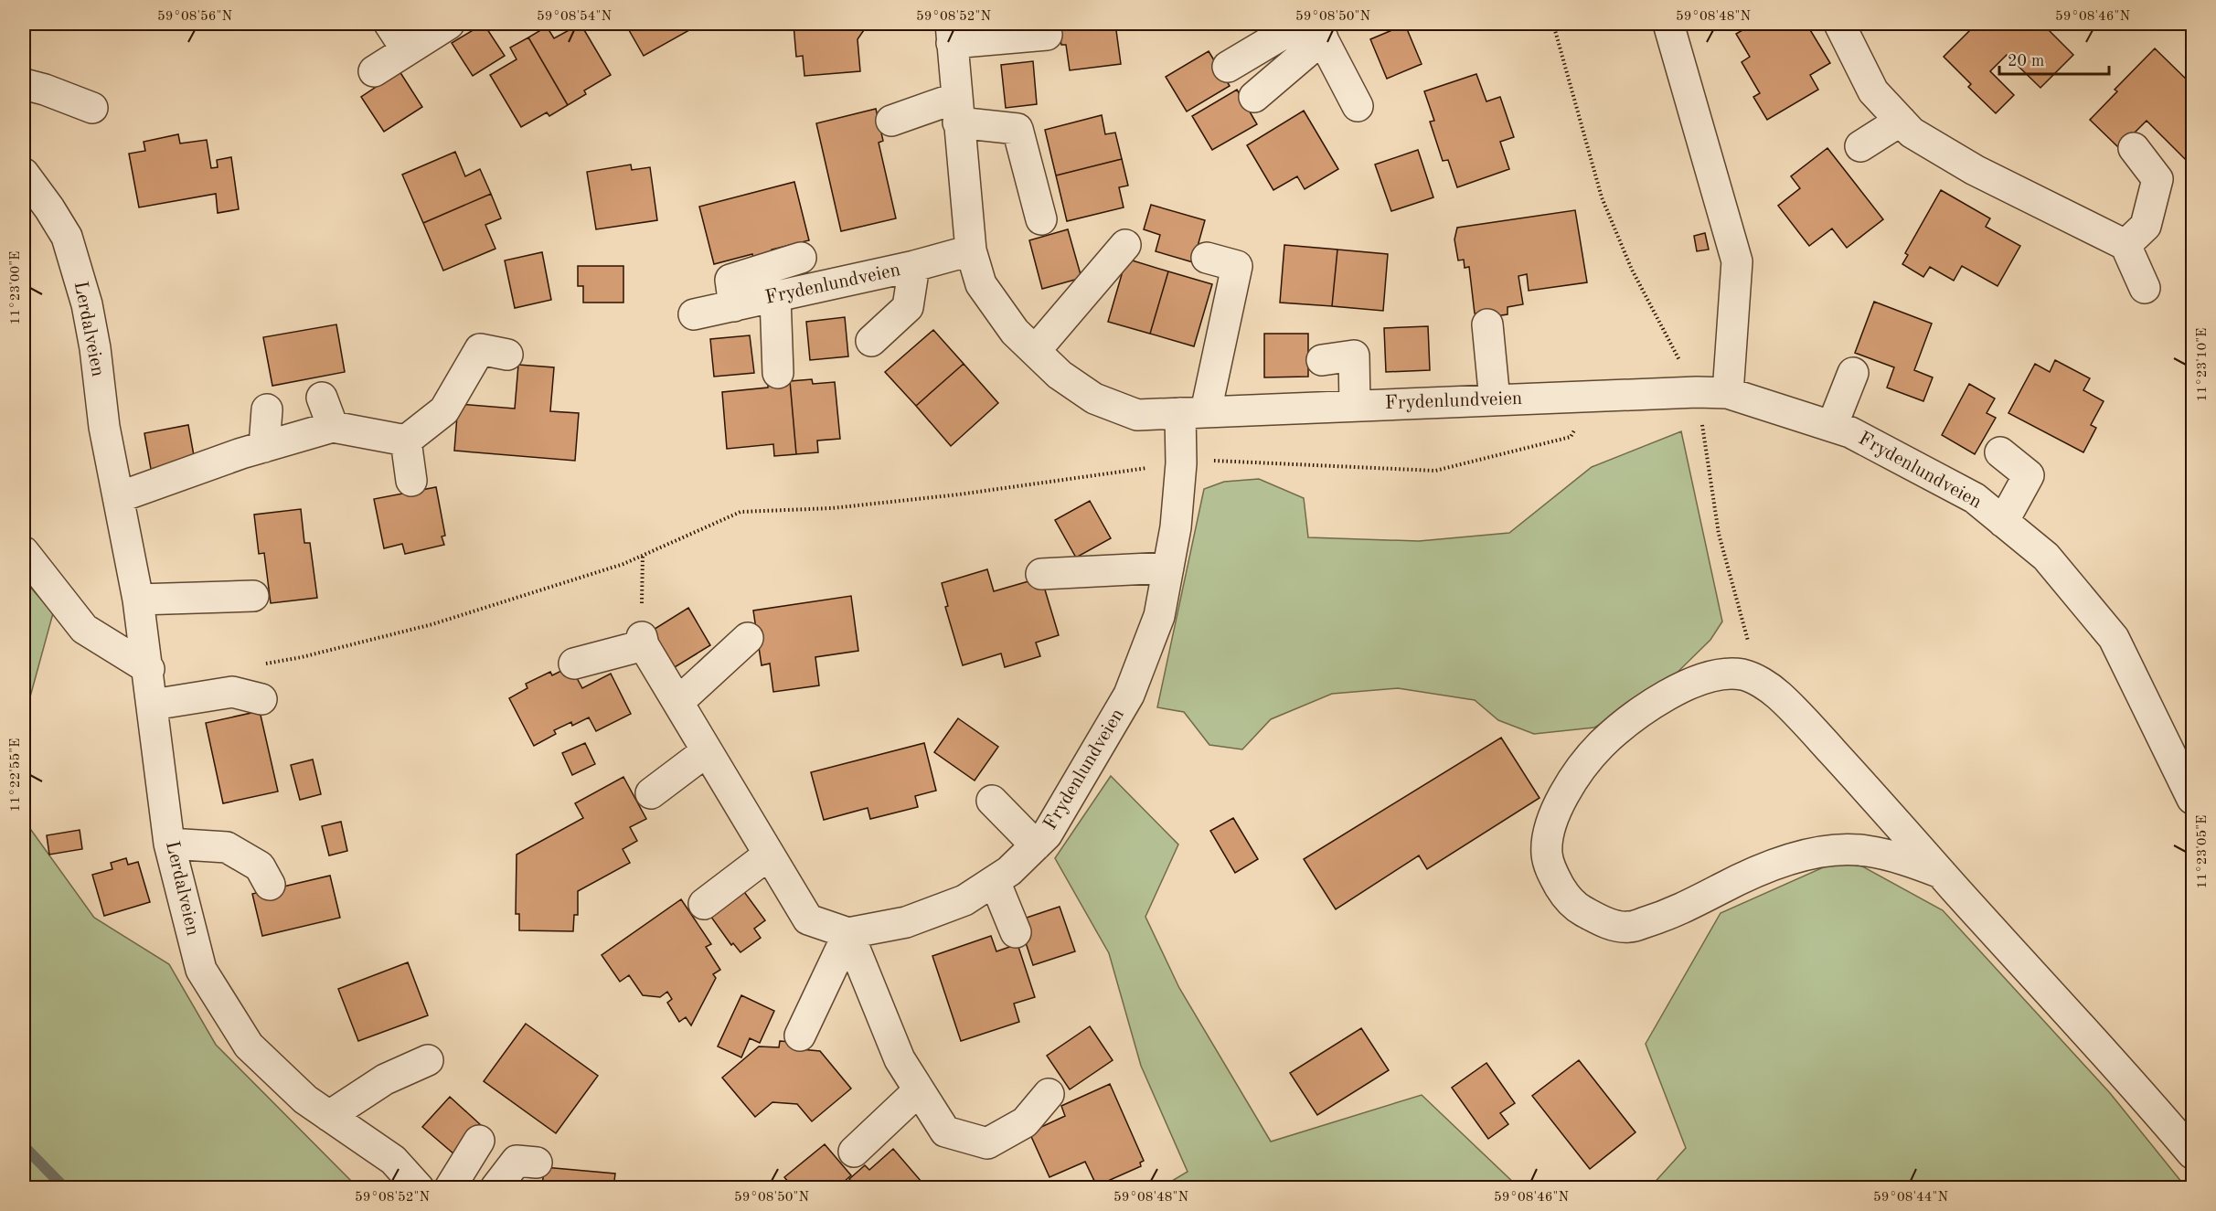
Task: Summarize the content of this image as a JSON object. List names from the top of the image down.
{
  "streets": {
    "street": ["Frydenlundveien", "Lerdalveien"]
  },
  "scale_bar": "20 m",
  "coordinates": [
    "59°08'56\"N",
    "59°08'54\"N",
    "59°08'52\"N",
    "59°08'50\"N",
    "59°08'48\"N",
    "59°08'46\"N",
    "11°23'00\"E",
    "11°23'10\"E",
    "11°22'55\"E",
    "11°23'05\"E",
    "59°08'44\"N"
  ]
}
